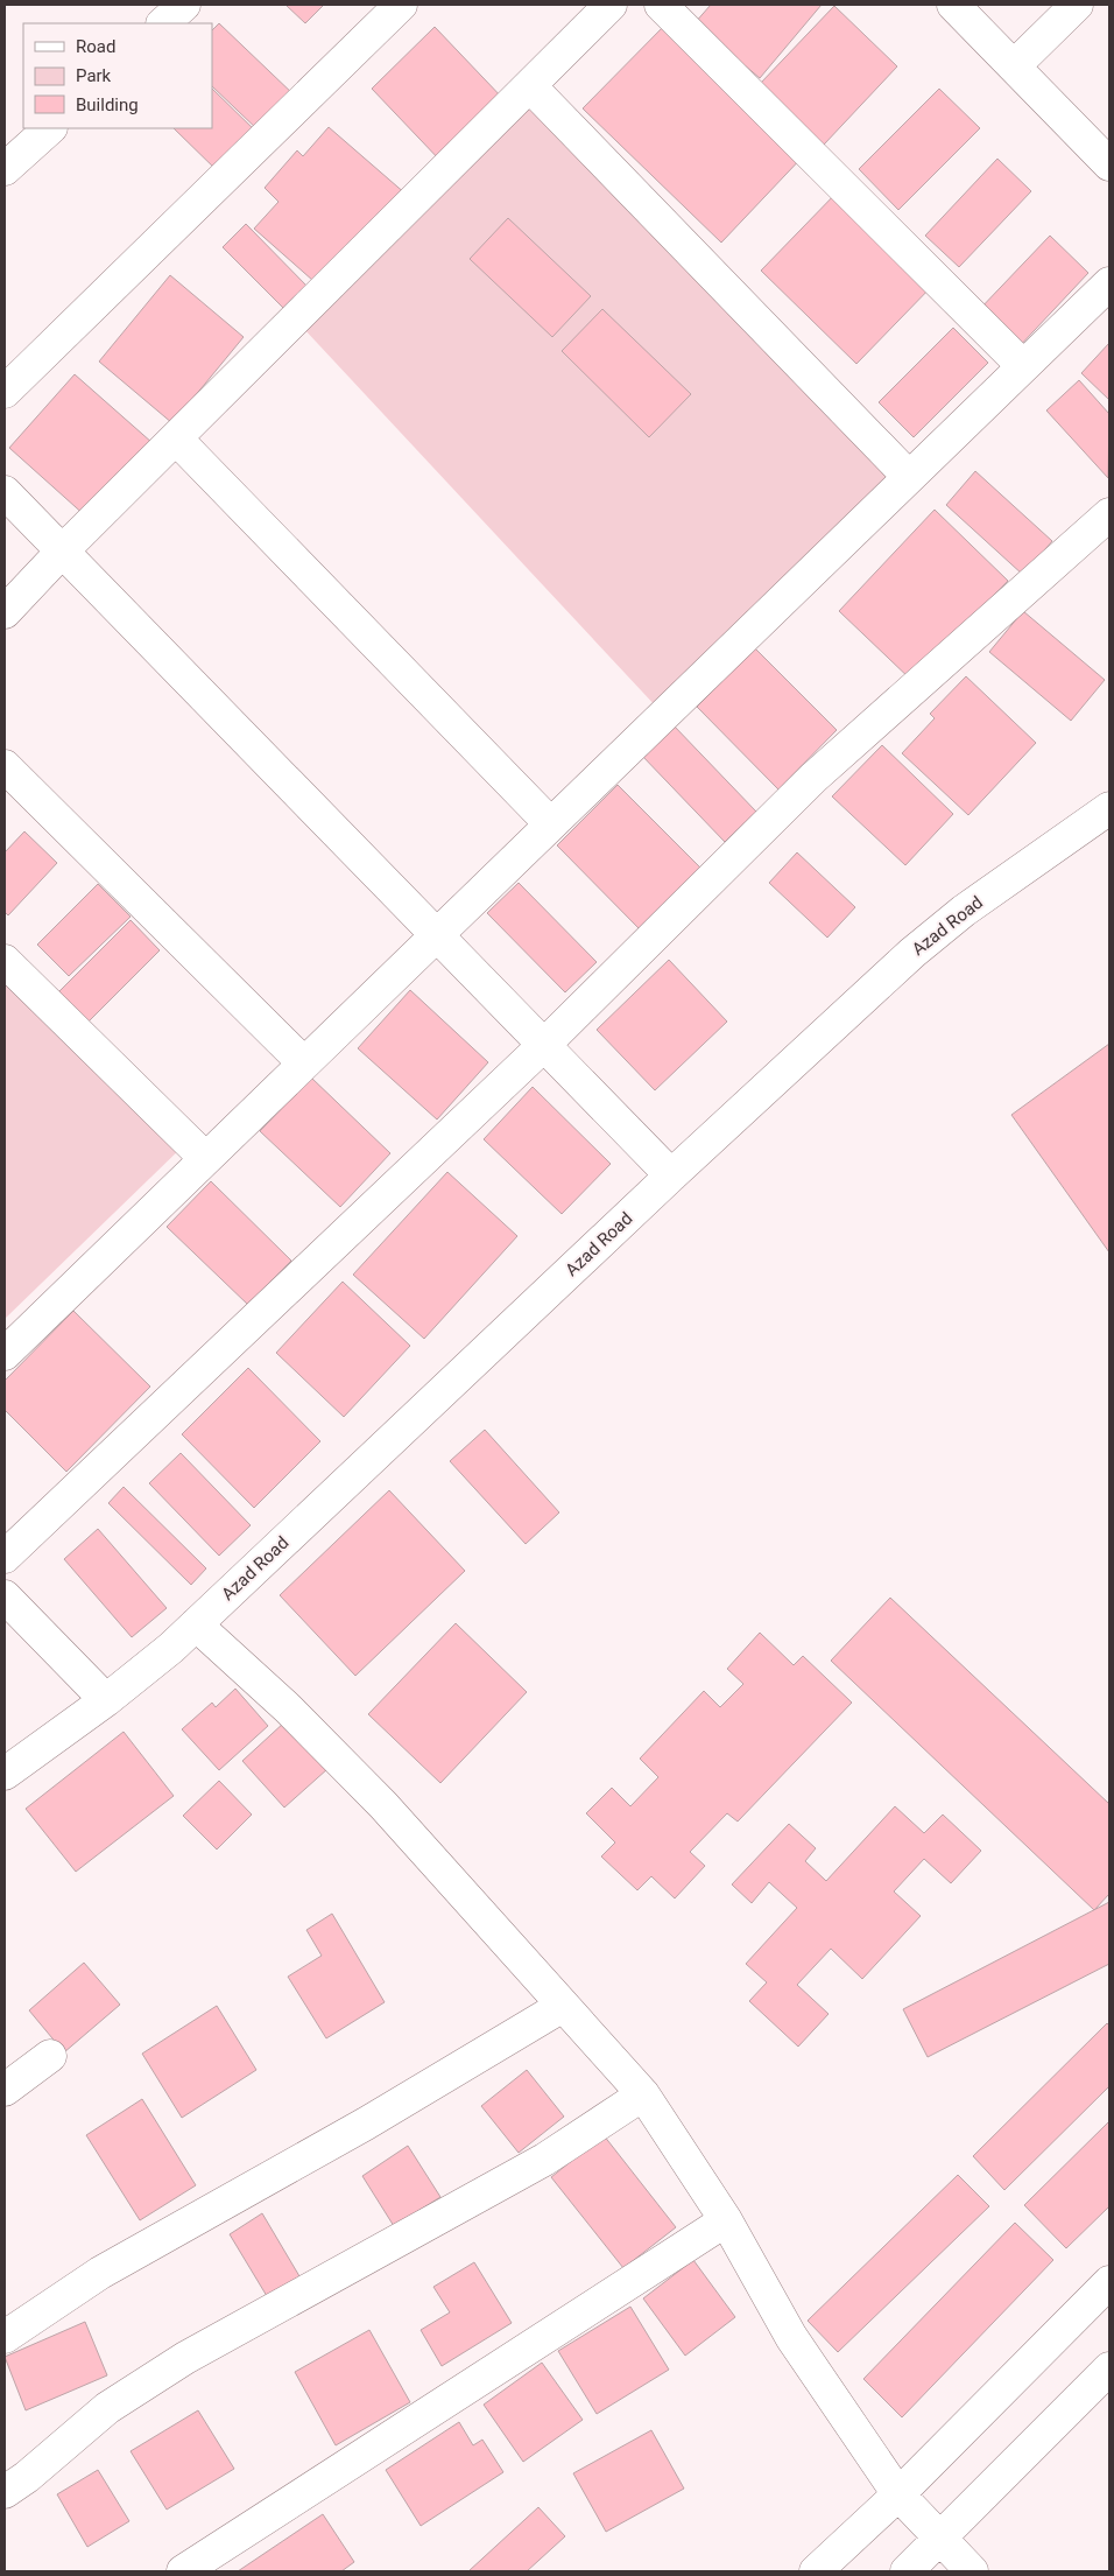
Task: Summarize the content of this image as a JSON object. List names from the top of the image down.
{
  "streets": {
    "street": ["Azad Road"]
  },
  "legend": ["Road", "Park", "Building"]
}
